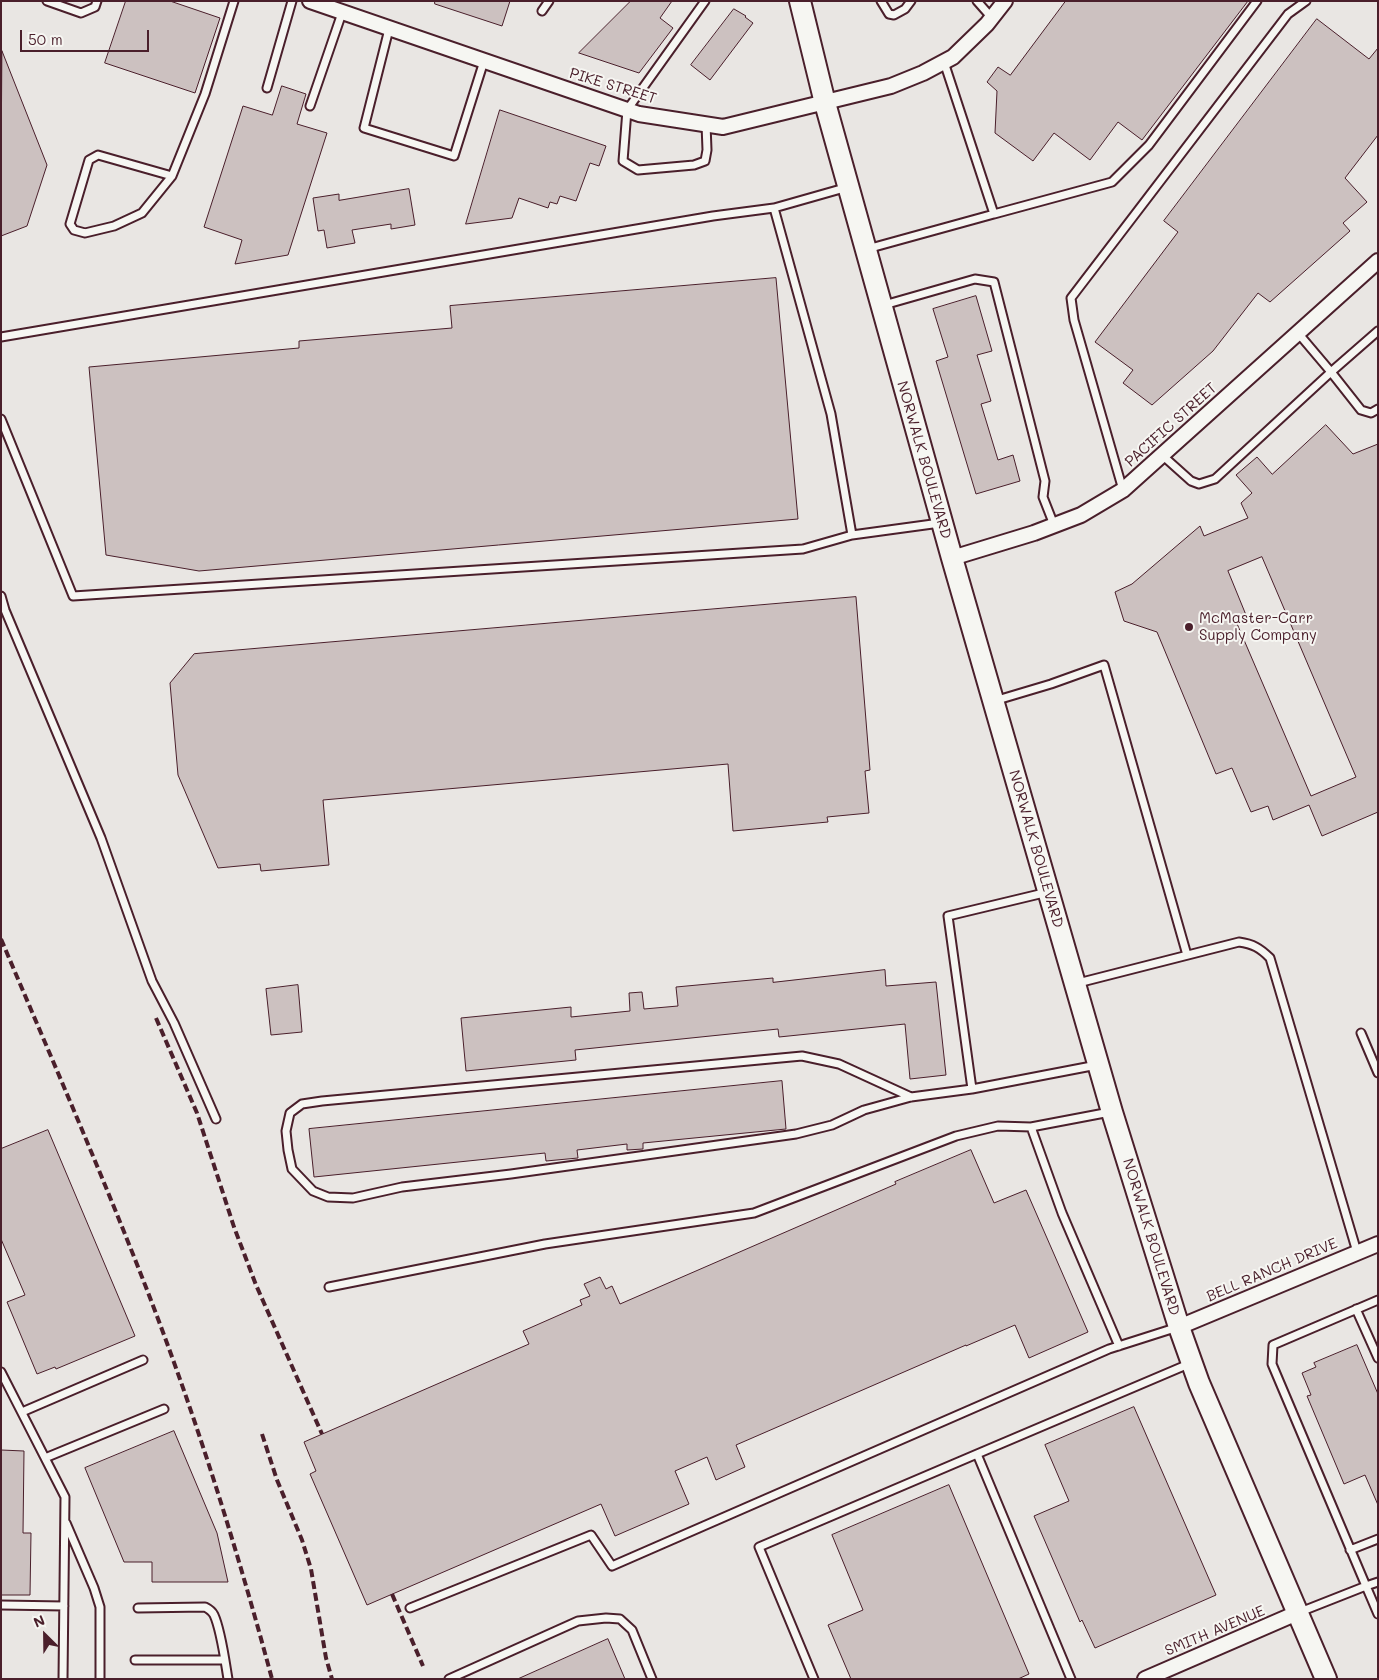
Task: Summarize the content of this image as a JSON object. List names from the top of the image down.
{
  "streets": {
    "main road": ["NORWALK BOULEVARD"],
    "street": [
      "PIKE STREET",
      "PACIFIC STREET",
      "BELL RANCH DRIVE",
      "SMITH AVENUE"
    ]
  },
  "crossings": [
    ["PIKE STREET", "NORWALK BOULEVARD"],
    ["PACIFIC STREET", "NORWALK BOULEVARD"],
    ["NORWALK BOULEVARD", "BELL RANCH DRIVE"],
    ["NORWALK BOULEVARD", "SMITH AVENUE"]
  ],
  "places": ["McMaster-Carr Supply Company"],
  "scale_bar": "50 m",
  "north": "top left"
}
